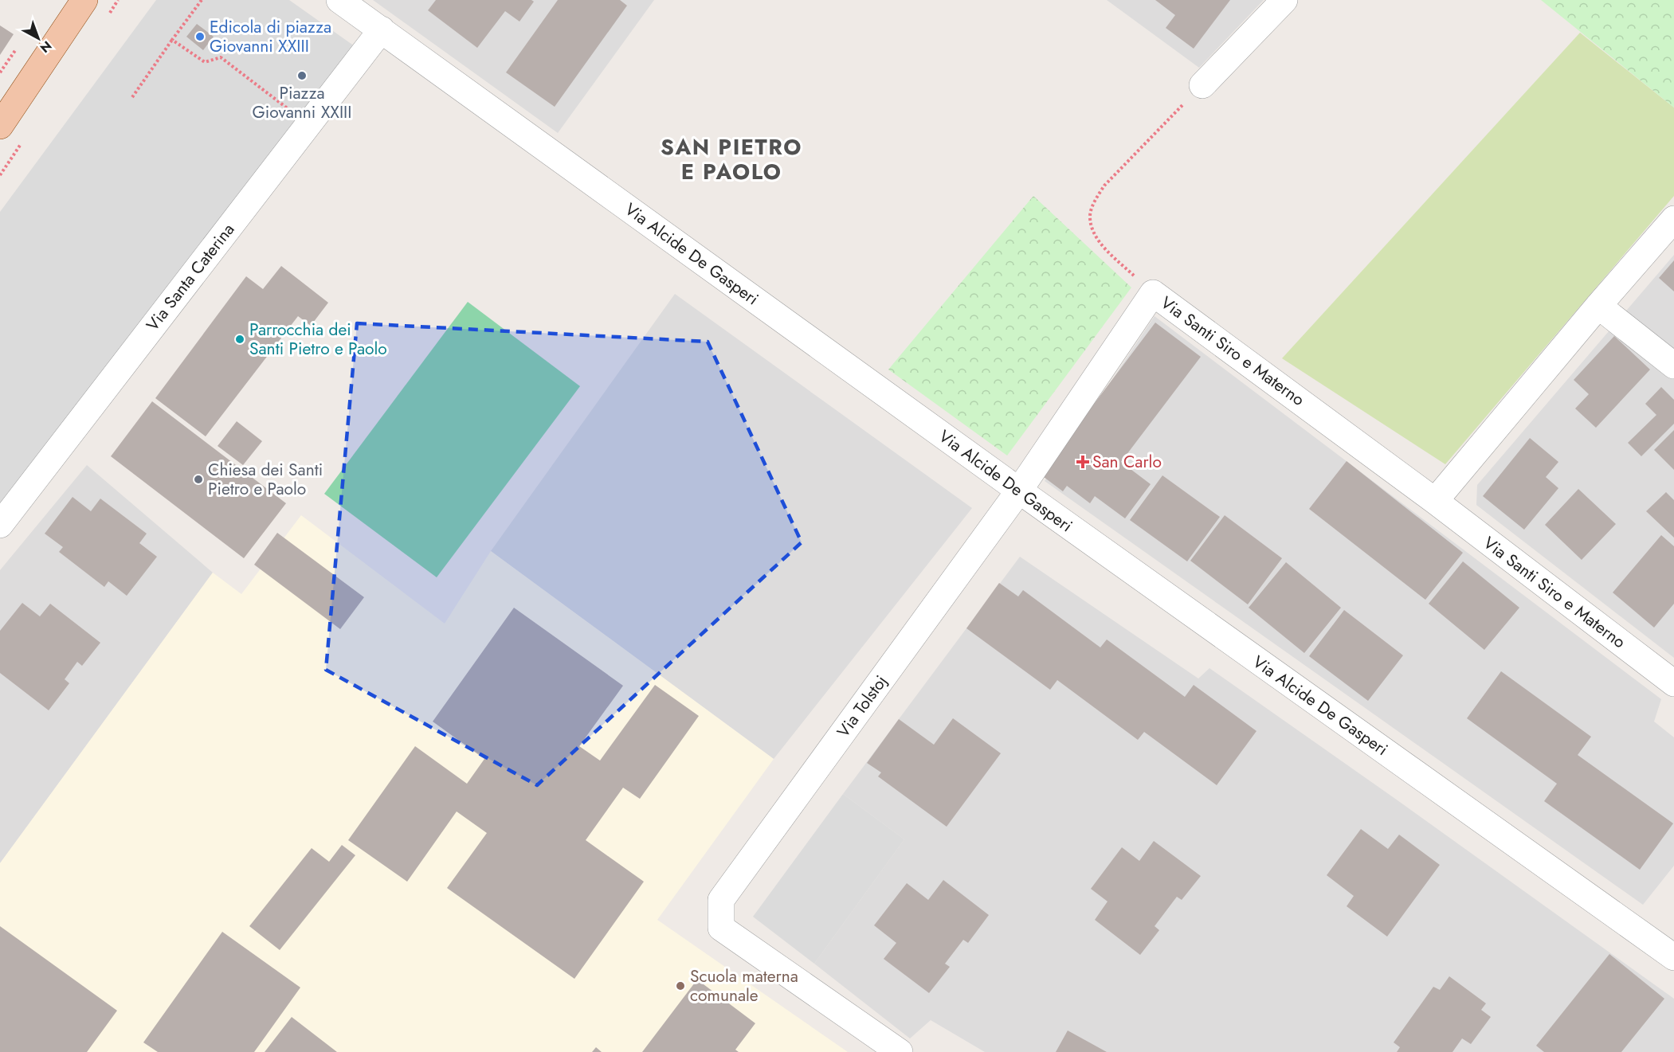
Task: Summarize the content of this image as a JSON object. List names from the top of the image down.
{
  "streets": {
    "street": [
      "Via Alcide De Gasperi",
      "Via Santa Caterina",
      "Via Santi Siro e Materno",
      "Via Tolstoj"
    ]
  },
  "crossings": [
    ["Via Alcide De Gasperi", "Via Santa Caterina"],
    ["Via Alcide De Gasperi", "Via Santi Siro e Materno"],
    ["Via Alcide De Gasperi", "Via Tolstoj"],
    ["Via Santi Siro e Materno", "Via Tolstoj"]
  ],
  "districts": ["SAN PIETRO E PAOLO"],
  "places": {
    "other": [
      "Edicola di piazza Giovanni XXIII",
      "Piazza Giovanni XXIII",
      "Parrocchia dei Santi Pietro e Paolo",
      "Chiesa dei Santi Pietro e Paolo",
      "Scuola materna comunale"
    ],
    "health": ["San Carlo"]
  },
  "north": "bottom right"
}
